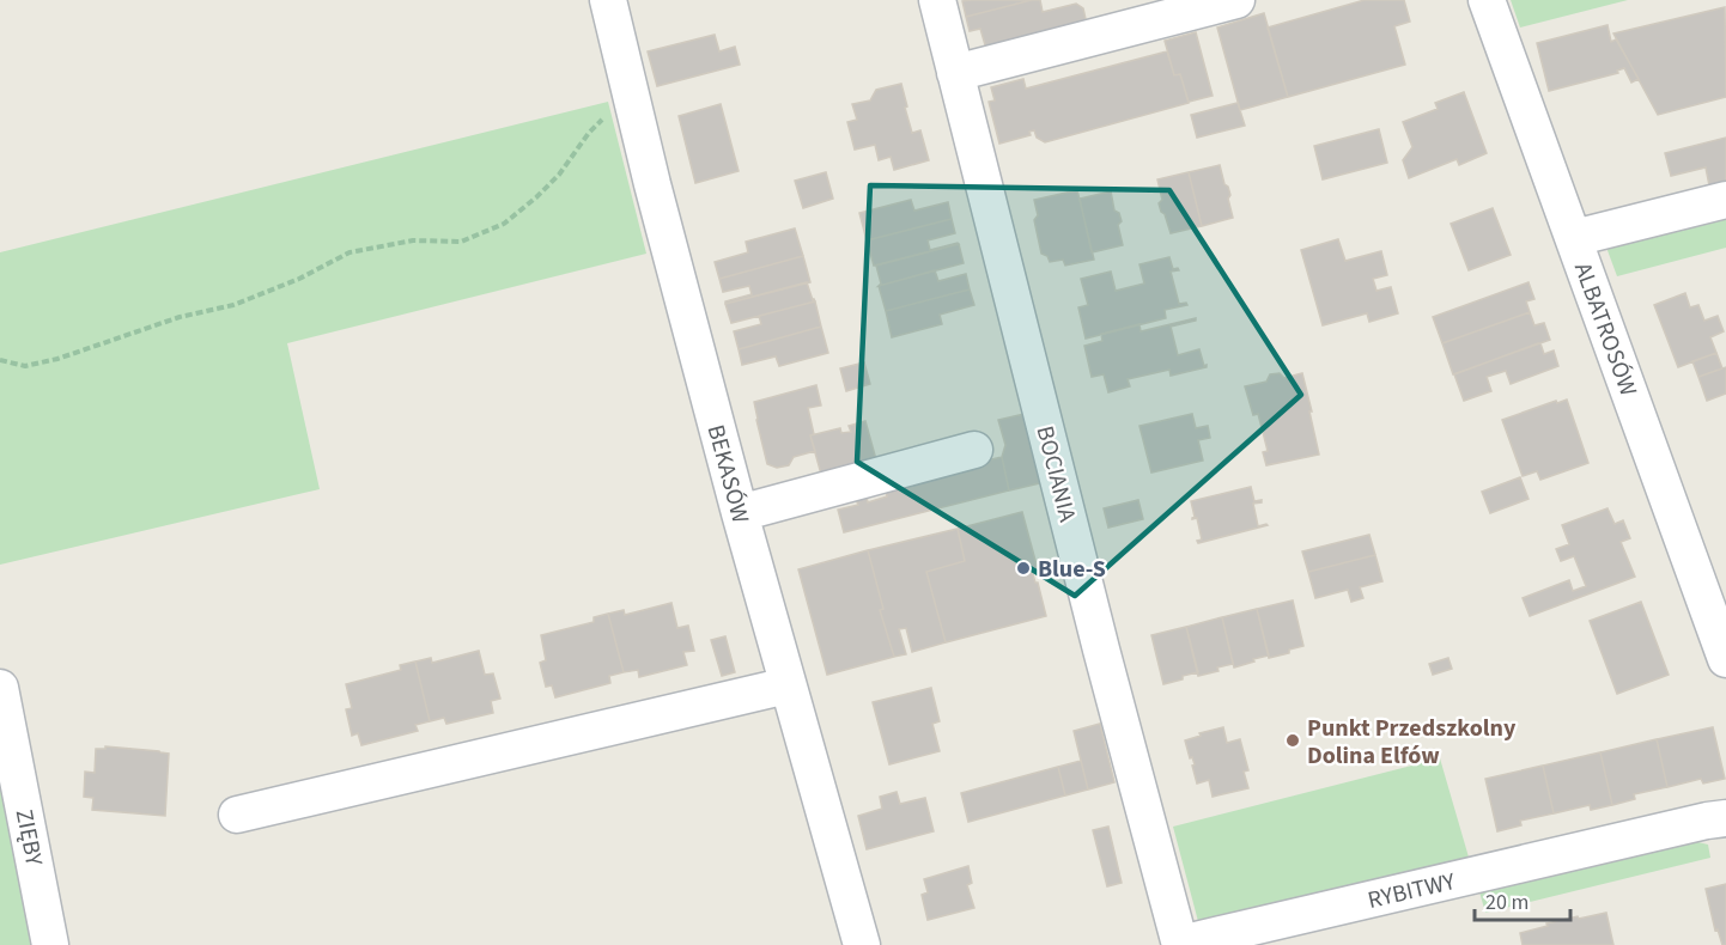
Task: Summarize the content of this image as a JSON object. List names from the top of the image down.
{
  "streets": {
    "street": [
      "ALBATROSÓW",
      "BEKASÓW",
      "BOCIANIA",
      "ZIĘBY",
      "RYBITWY"
    ]
  },
  "crossings": [
    ["BOCIANIA", "RYBITWY"]
  ],
  "places": ["Blue-S", "Punkt Przedszkolny Dolina Elfów"],
  "scale_bar": "20 m"
}
